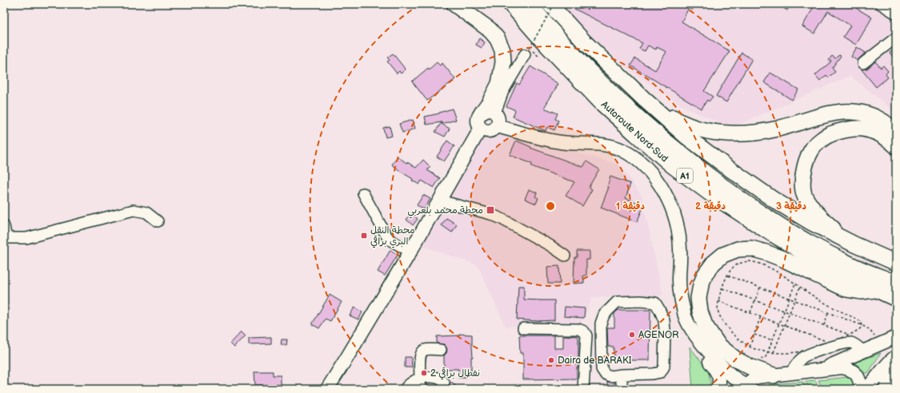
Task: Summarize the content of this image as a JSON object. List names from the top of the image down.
{
  "streets": {
    "highway": ["Autoroute Nord-Sud", "A1"]
  },
  "places": {
    "transit": ["محطة محمد بلعربي", "محطة النقل البري براقي"],
    "other": ["AGENOR", "Daira de BARAKI", "نفطال براقي 2"]
  },
  "rings": ["1 دقيقة", "2 دقيقة", "3 دقيقة"]
}
